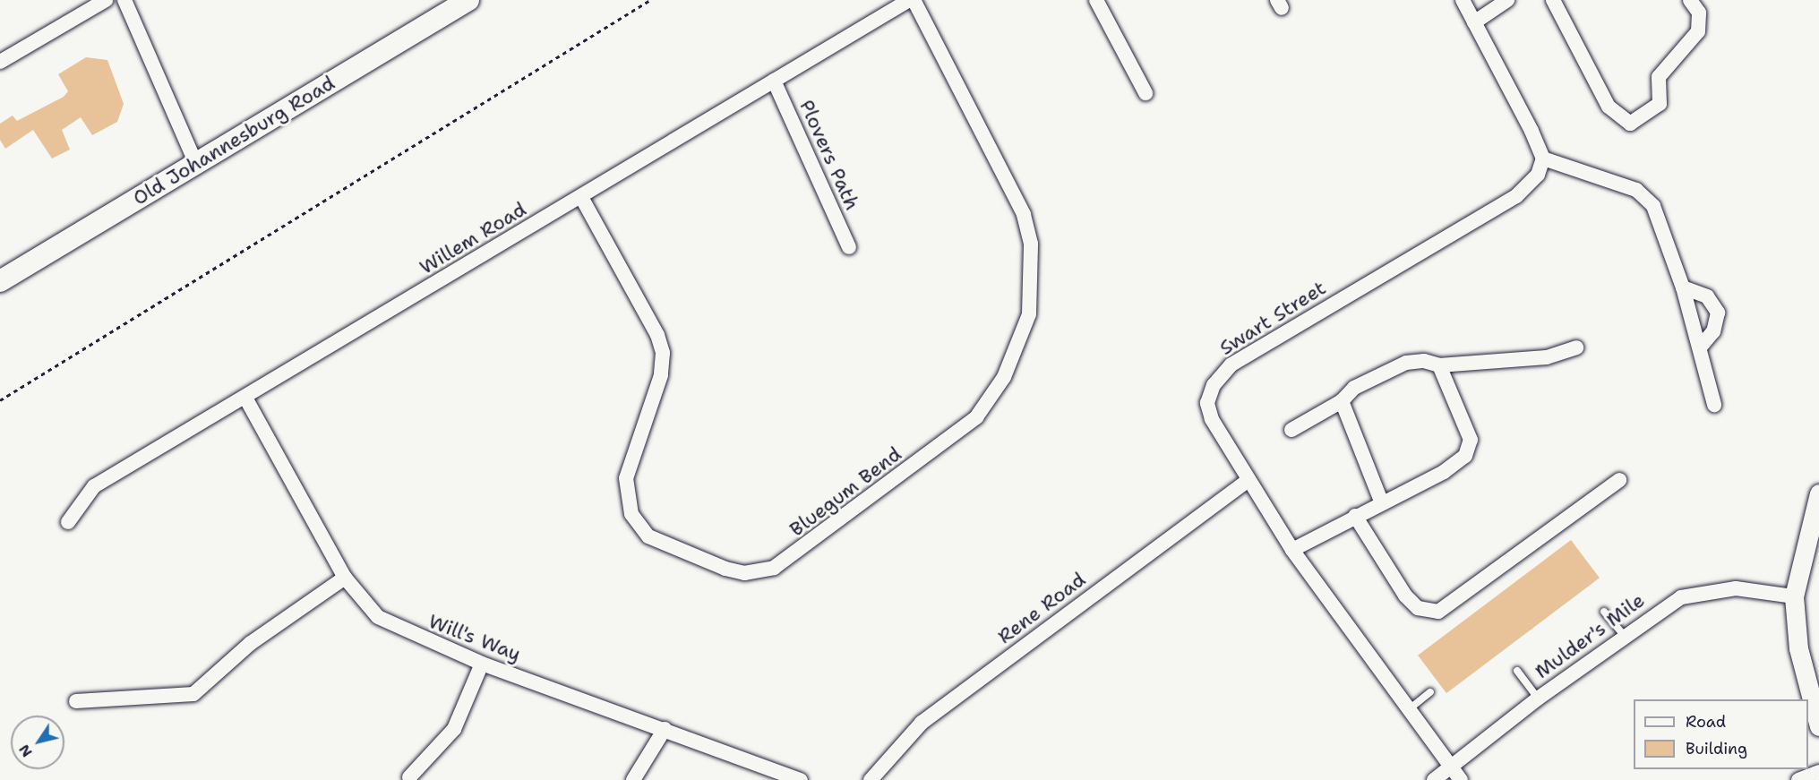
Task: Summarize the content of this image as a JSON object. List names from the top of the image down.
{
  "streets": {
    "main road": ["Old Johannesburg Road"],
    "street": [
      "Plovers Path",
      "Willem Road",
      "Swart Street",
      "Bluegum Bend",
      "Rene Road",
      "Mulder's Mile",
      "Will's Way"
    ]
  },
  "crossings": [
    ["Plovers Path", "Willem Road"],
    ["Willem Road", "Bluegum Bend"],
    ["Willem Road", "Will's Way"],
    ["Swart Street", "Rene Road"],
    ["Swart Street", "Mulder's Mile"]
  ],
  "legend": ["Road", "Building"],
  "north": "bottom left"
}
